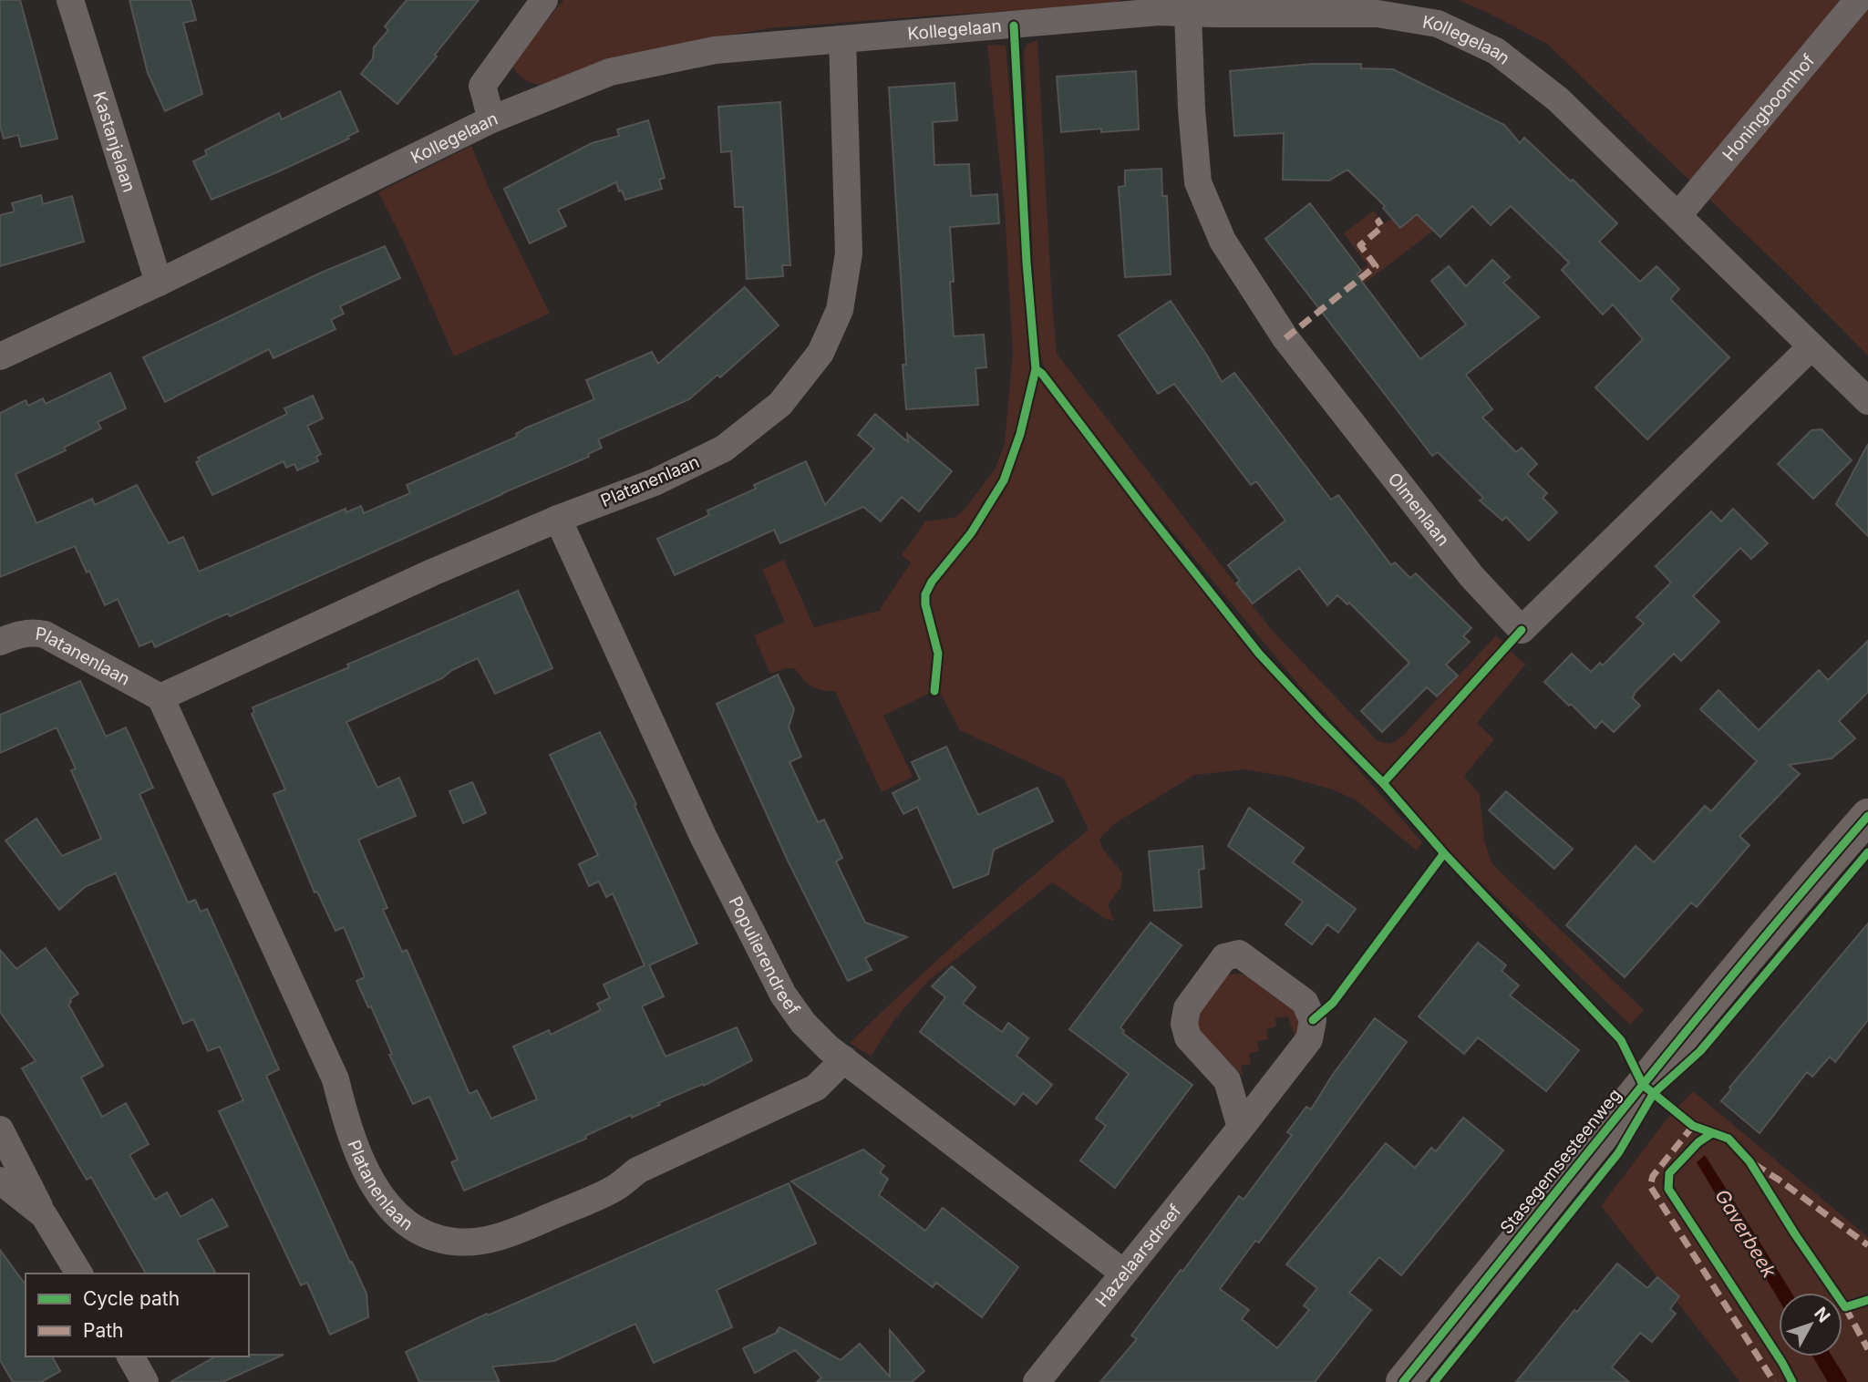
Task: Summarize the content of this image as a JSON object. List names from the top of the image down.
{
  "streets": {
    "street": [
      "Kollegelaan",
      "Honingboomhof",
      "Kastanjelaan",
      "Platanenlaan",
      "Olmenlaan",
      "Populierendreef",
      "Stasegemsesteenweg",
      "Hazelaarsdreef"
    ]
  },
  "crossings": [
    ["Kollegelaan", "Honingboomhof"],
    ["Kollegelaan", "Kastanjelaan"],
    ["Kollegelaan", "Platanenlaan"],
    ["Kollegelaan", "Olmenlaan"],
    ["Platanenlaan", "Populierendreef"],
    ["Populierendreef", "Hazelaarsdreef"]
  ],
  "water": ["Gaverbeek"],
  "legend": ["Cycle path", "Path"],
  "north": "top right"
}
